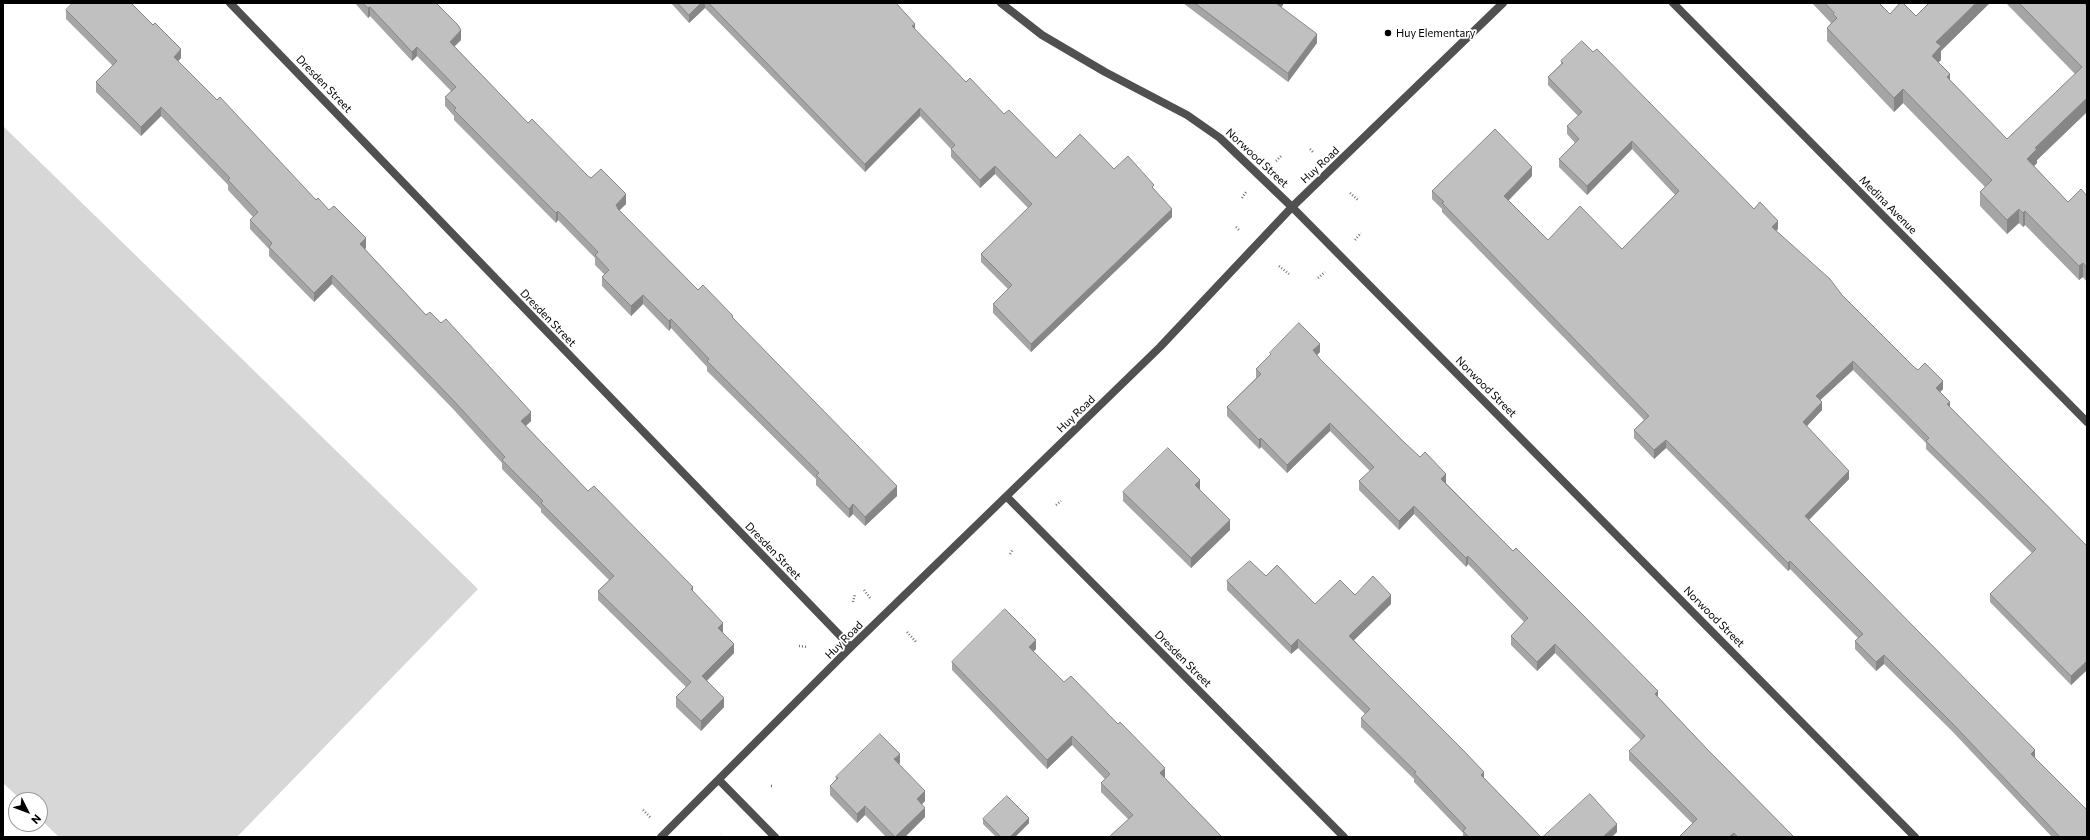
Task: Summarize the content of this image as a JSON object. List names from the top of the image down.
{
  "streets": {
    "street": [
      "Dresden Street",
      "Norwood Street",
      "Huy Road",
      "Medina Avenue"
    ]
  },
  "crossings": [
    ["Dresden Street", "Huy Road"],
    ["Norwood Street", "Huy Road"]
  ],
  "places": ["Huy Elementary"],
  "north": "bottom right"
}
